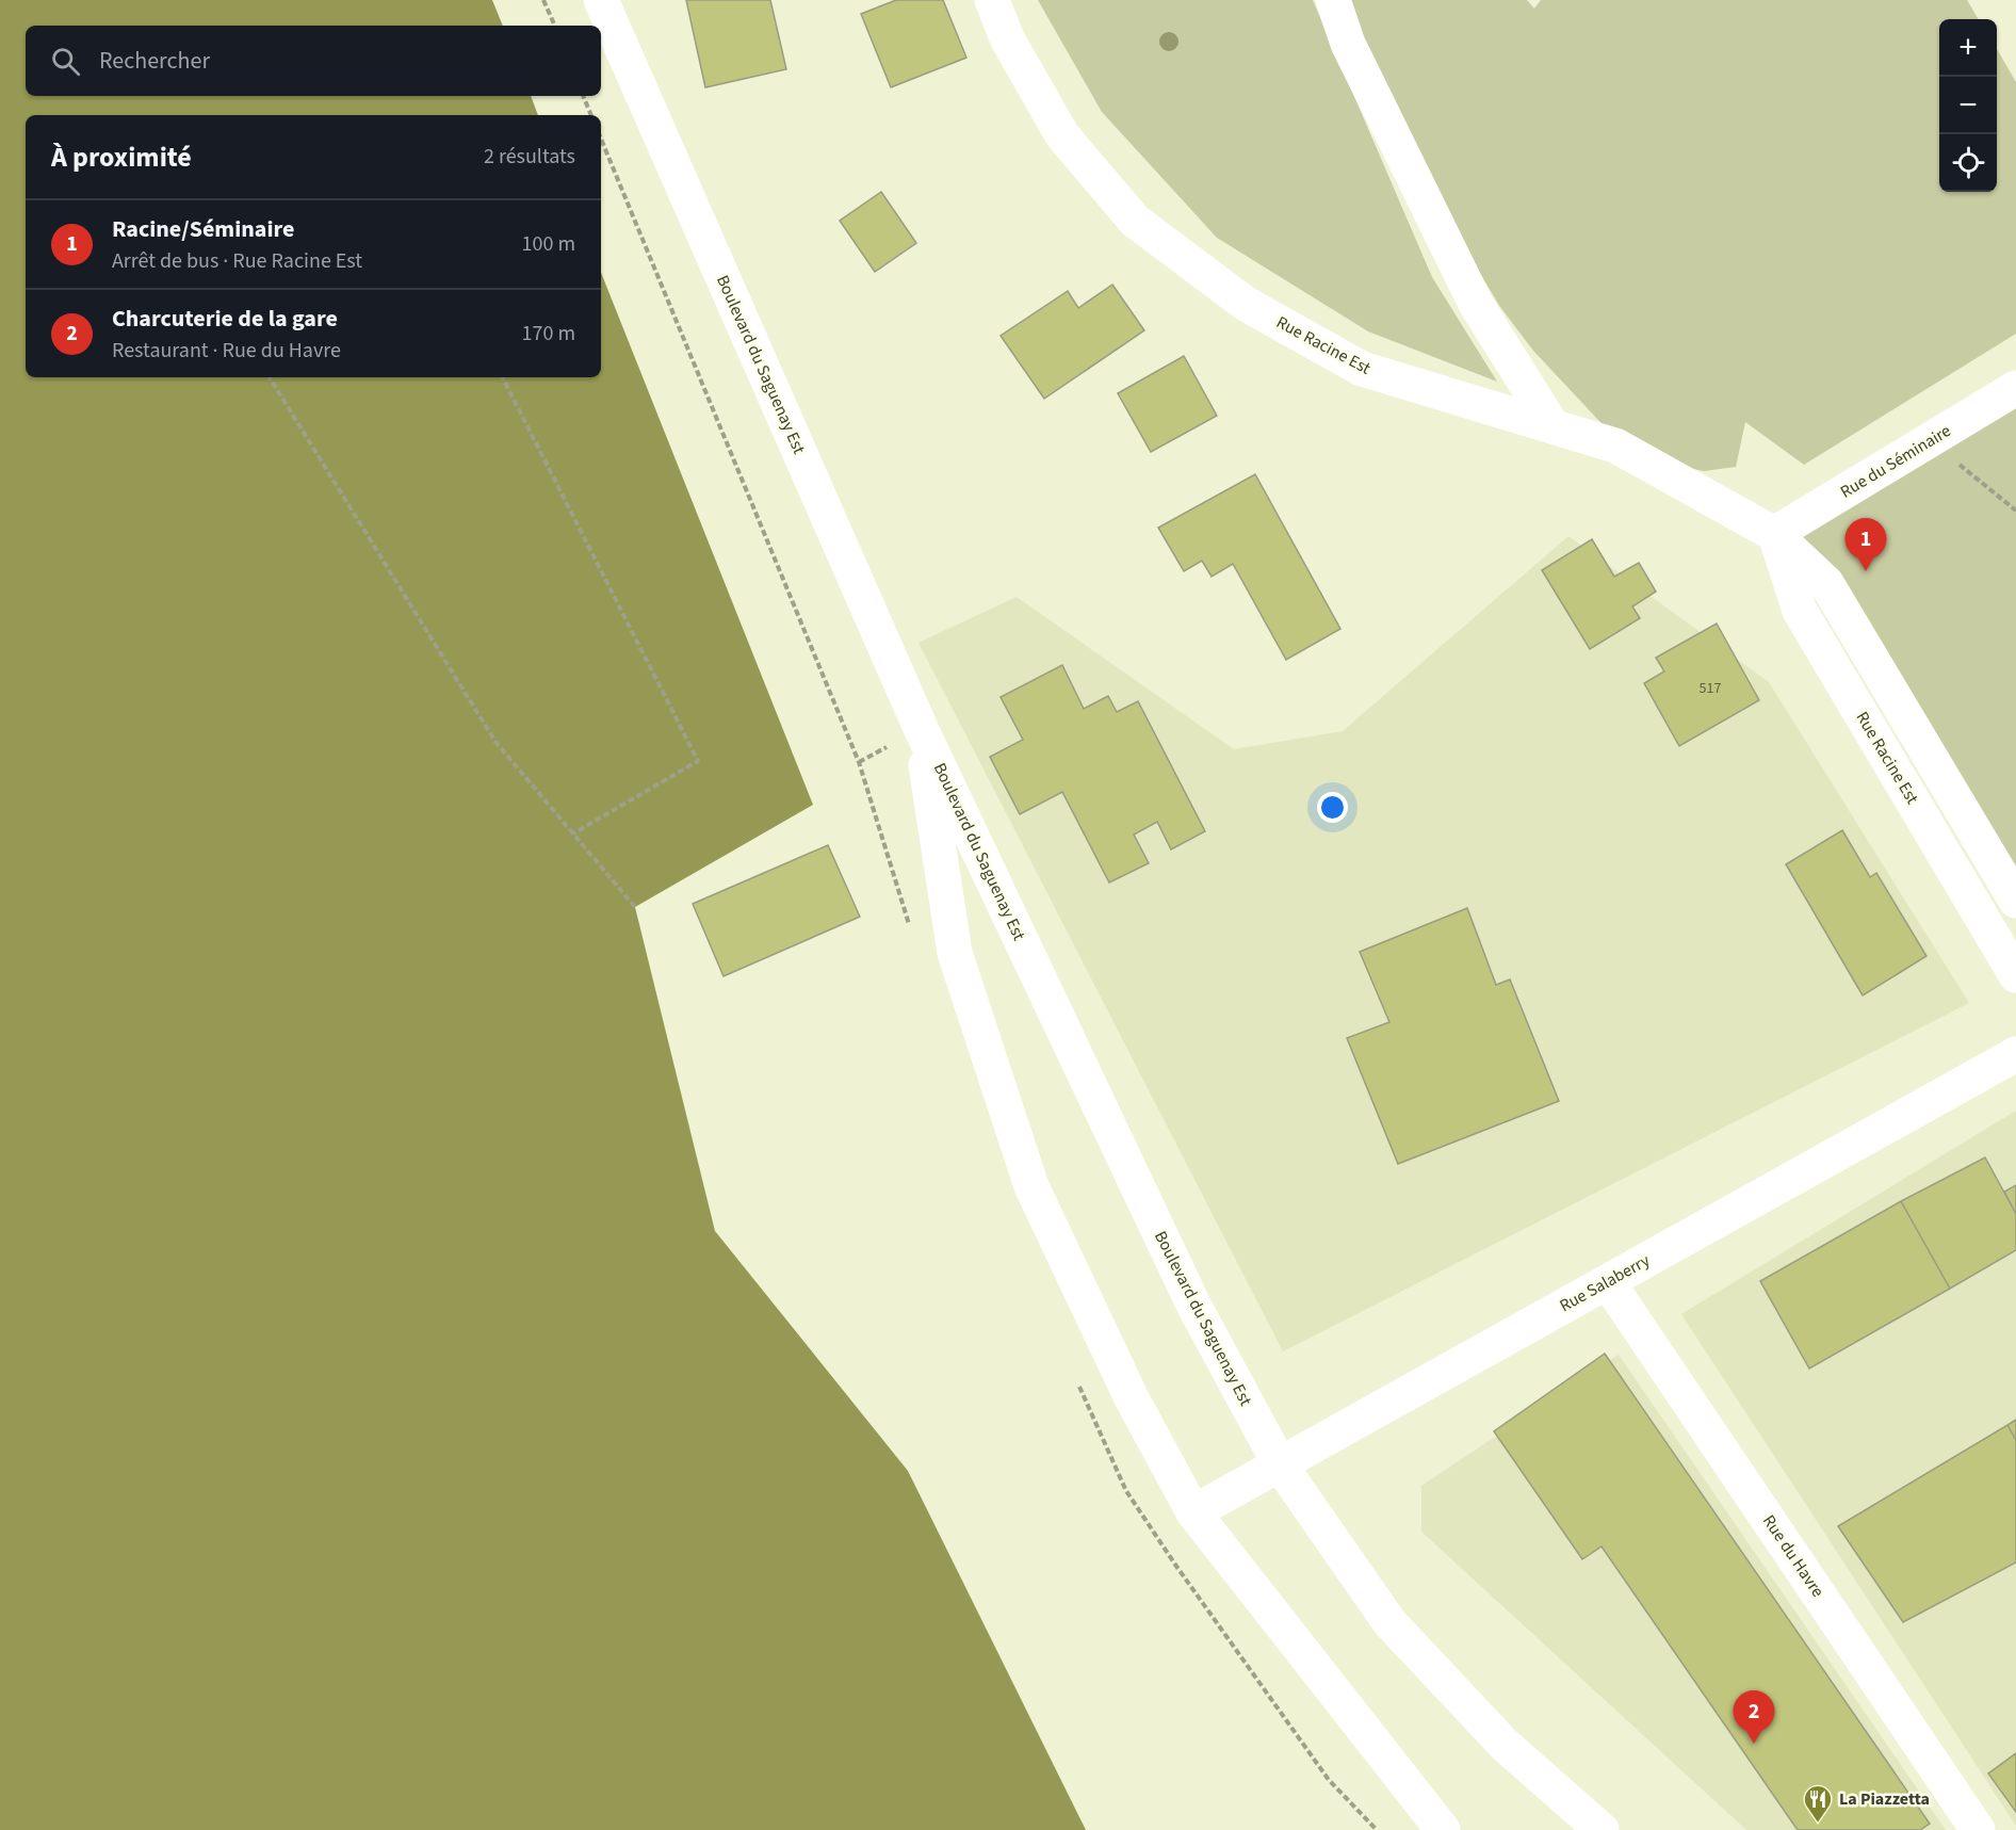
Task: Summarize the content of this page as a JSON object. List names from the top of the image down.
{
  "streets": {
    "street": [
      "Rue Racine Est",
      "Boulevard du Saguenay Est",
      "Rue du Séminaire",
      "Rue Salaberry",
      "Rue du Havre"
    ]
  },
  "crossings": [
    ["Rue Racine Est", "Rue du Séminaire"],
    ["Boulevard du Saguenay Est", "Rue Salaberry"],
    ["Rue Salaberry", "Rue du Havre"]
  ],
  "places": {
    "restaurant": ["La Piazzetta"]
  },
  "house_numbers": ["517"],
  "page": {
    "map_buttons": ["+", "−"],
    "search": "Rechercher",
    "heading": ["À proximité", "2 résultats"],
    "list": [
      {
        "mark": "1",
        "name": "Racine/Séminaire",
        "note": "Arrêt de bus · Rue Racine Est",
        "value": "100 m"
      },
      {
        "mark": "2",
        "name": "Charcuterie de la gare",
        "note": "Restaurant · Rue du Havre",
        "value": "170 m"
      }
    ],
    "pins": ["1", "2"]
  }
}
